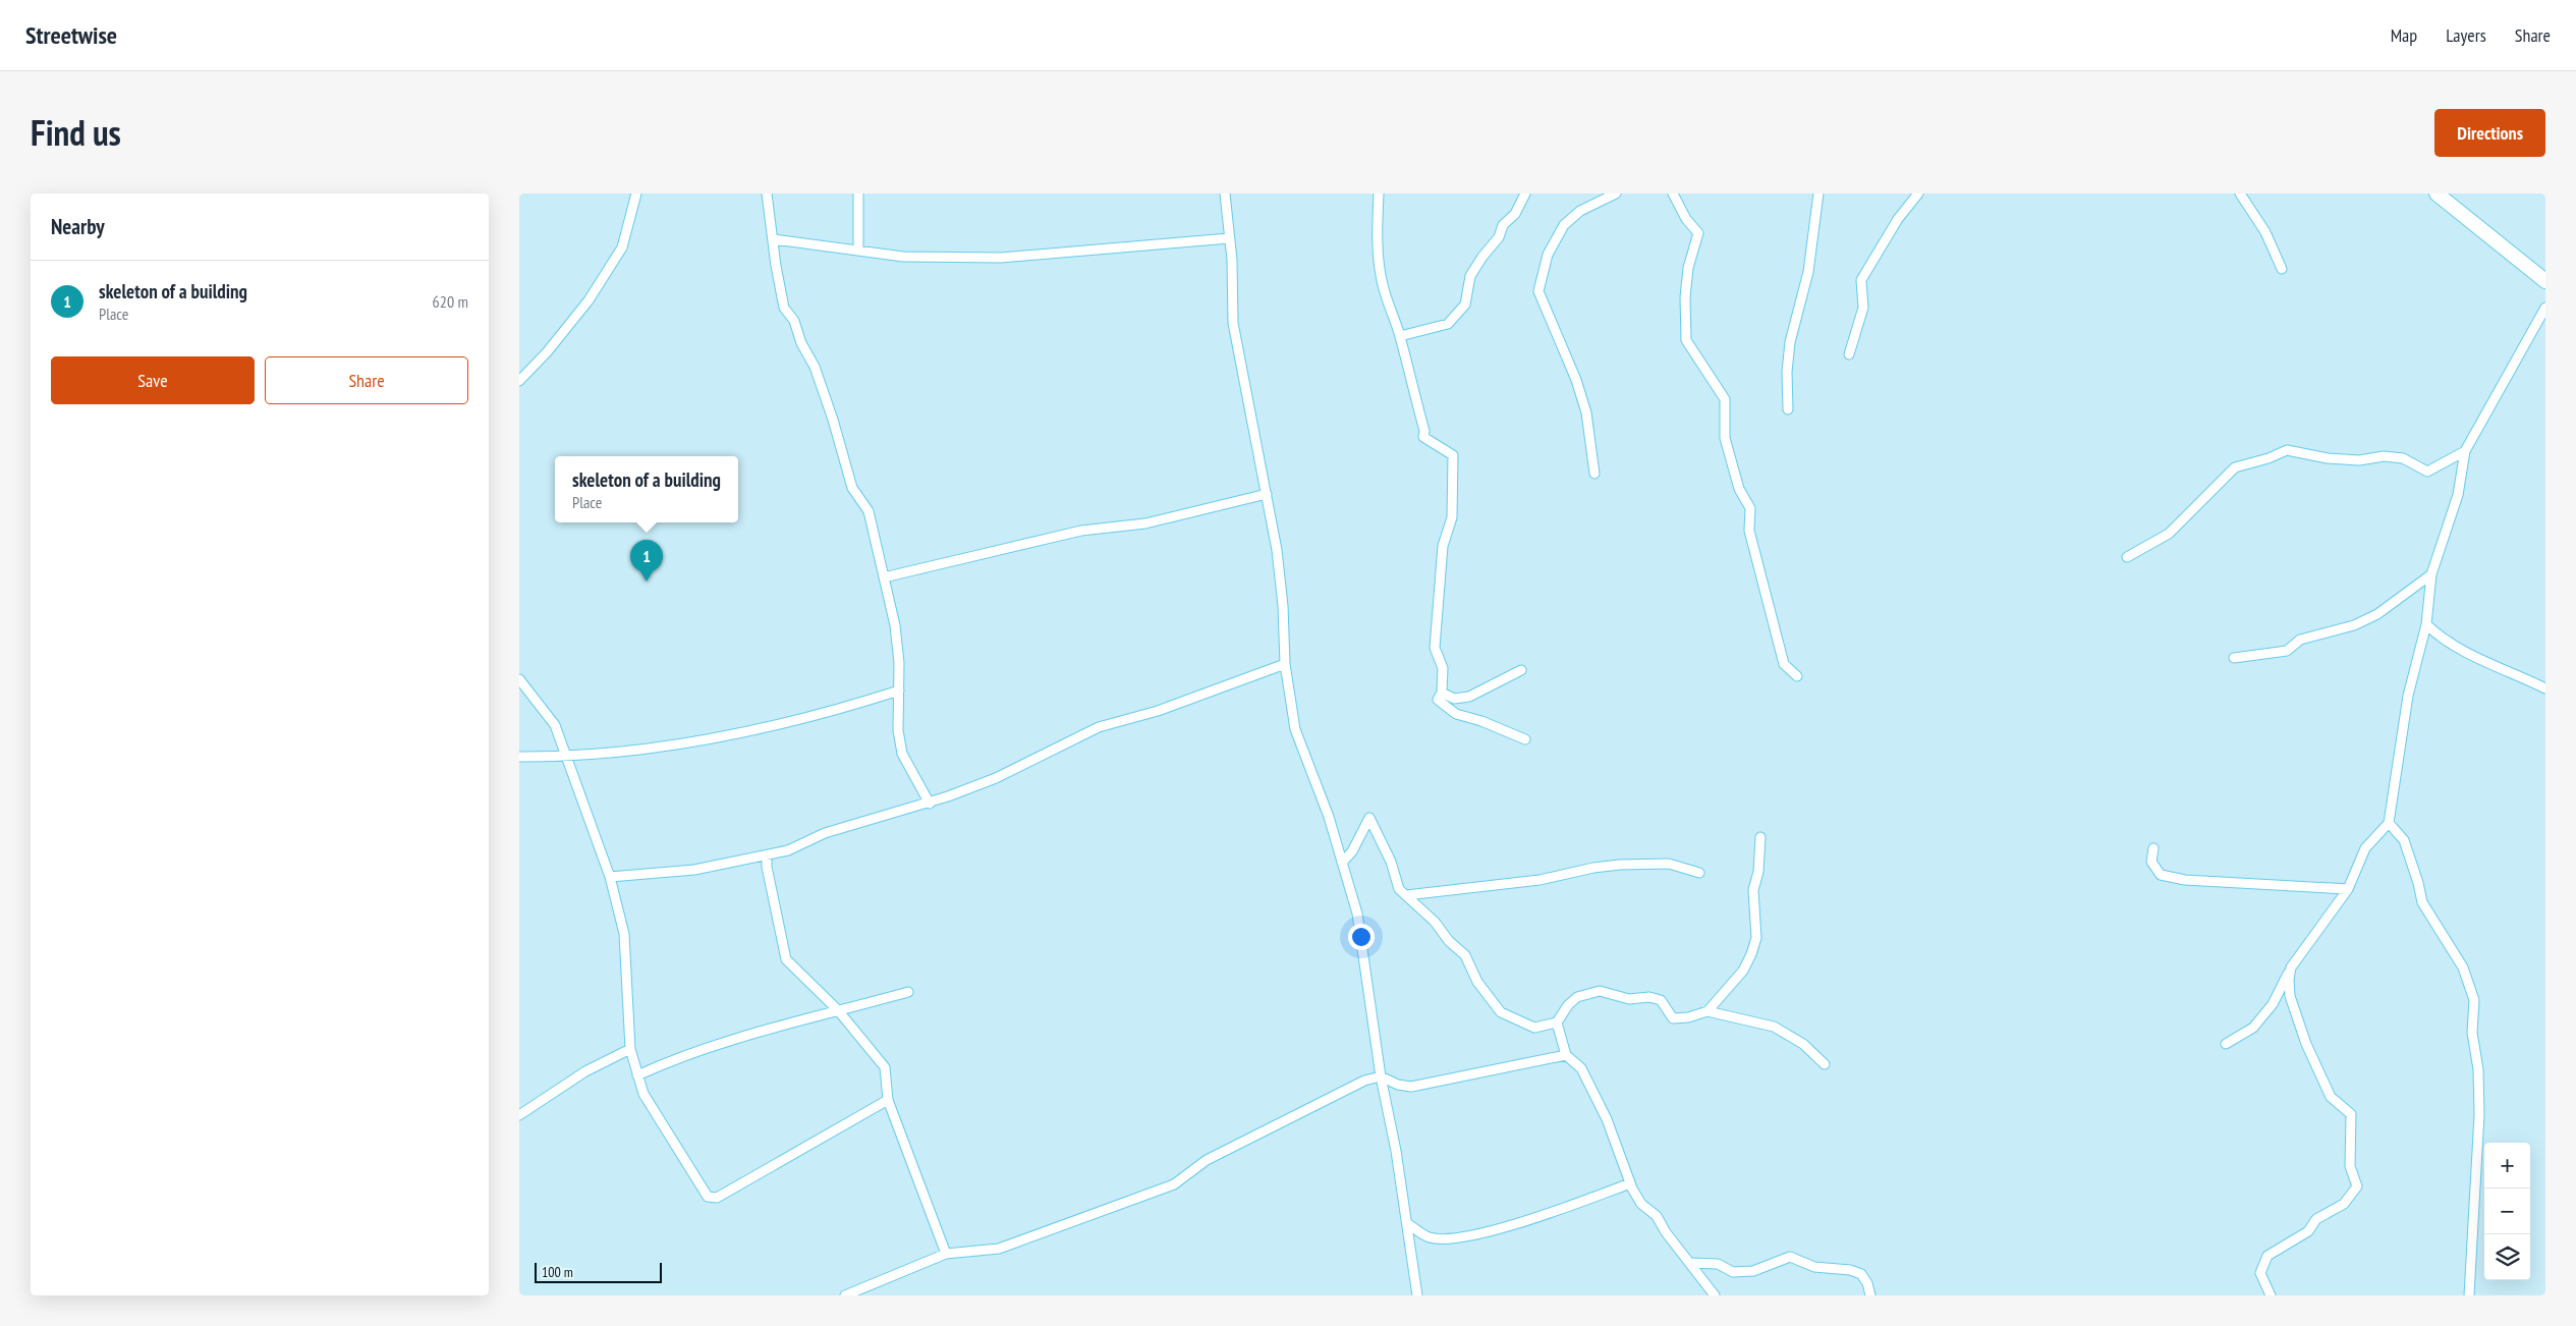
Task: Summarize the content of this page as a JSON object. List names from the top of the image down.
{
  "scale_bar": "100 m",
  "page": {
    "header": "Streetwise",
    "nav": ["Map", "Layers", "Share"],
    "title": "Find us",
    "buttons": [
      "Directions",
      ["Save", "Share"]
    ],
    "heading": "Nearby",
    "list": [
      {
        "mark": "1",
        "name": "skeleton of a building",
        "note": "Place",
        "value": "620 m"
      }
    ],
    "popup": ["skeleton of a building", "Place"],
    "pins": "1",
    "map_buttons": ["+", "−"],
    "scale": "100 m"
  }
}
